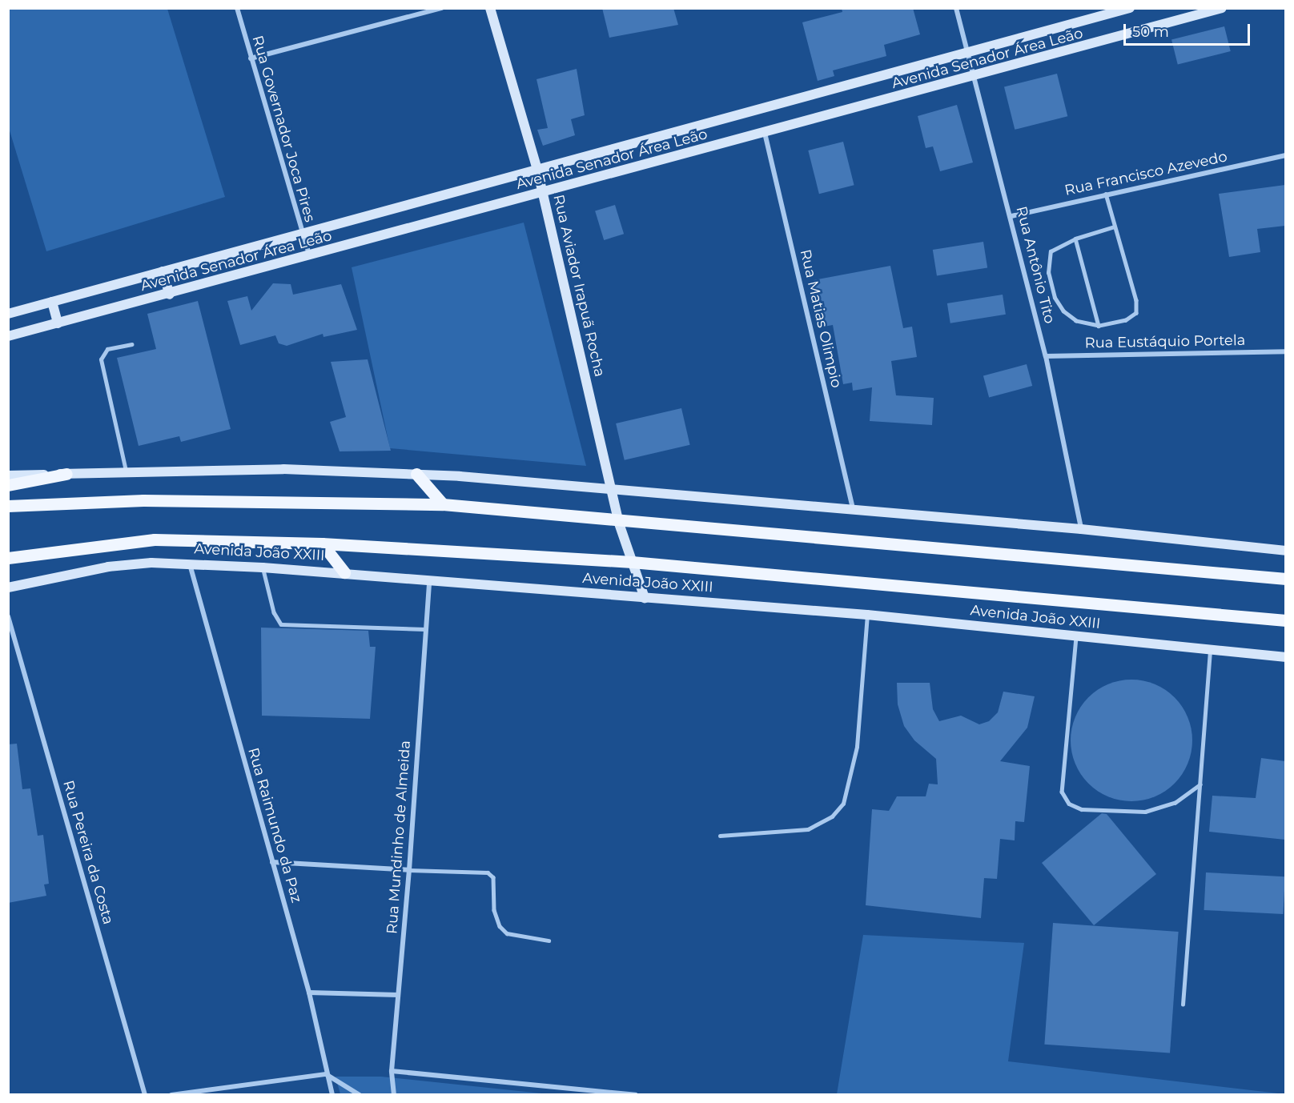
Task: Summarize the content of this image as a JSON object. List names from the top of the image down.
{
  "streets": {
    "main road": ["Avenida João XXIII"],
    "street": [
      "Avenida Senador Área Leão",
      "Rua Governador Joca Pires",
      "Rua Francisco Azevedo",
      "Rua Antônio Tito",
      "Rua Aviador Irapuã Rocha",
      "Rua Matias Olimpio",
      "Rua Eustáquio Portela",
      "Rua Raimundo da Paz",
      "Rua Mundinho de Almeida",
      "Rua Pereira da Costa"
    ]
  },
  "crossings": [
    ["Avenida Senador Área Leão", "Rua Governador Joca Pires"],
    ["Avenida Senador Área Leão", "Rua Antônio Tito"],
    ["Avenida Senador Área Leão", "Rua Aviador Irapuã Rocha"],
    ["Avenida Senador Área Leão", "Rua Matias Olimpio"],
    ["Rua Francisco Azevedo", "Rua Antônio Tito"],
    ["Rua Antônio Tito", "Rua Eustáquio Portela"],
    ["Rua Aviador Irapuã Rocha", "Avenida João XXIII"],
    ["Avenida João XXIII", "Rua Raimundo da Paz"],
    ["Avenida João XXIII", "Rua Mundinho de Almeida"]
  ],
  "scale_bar": "50 m"
}
